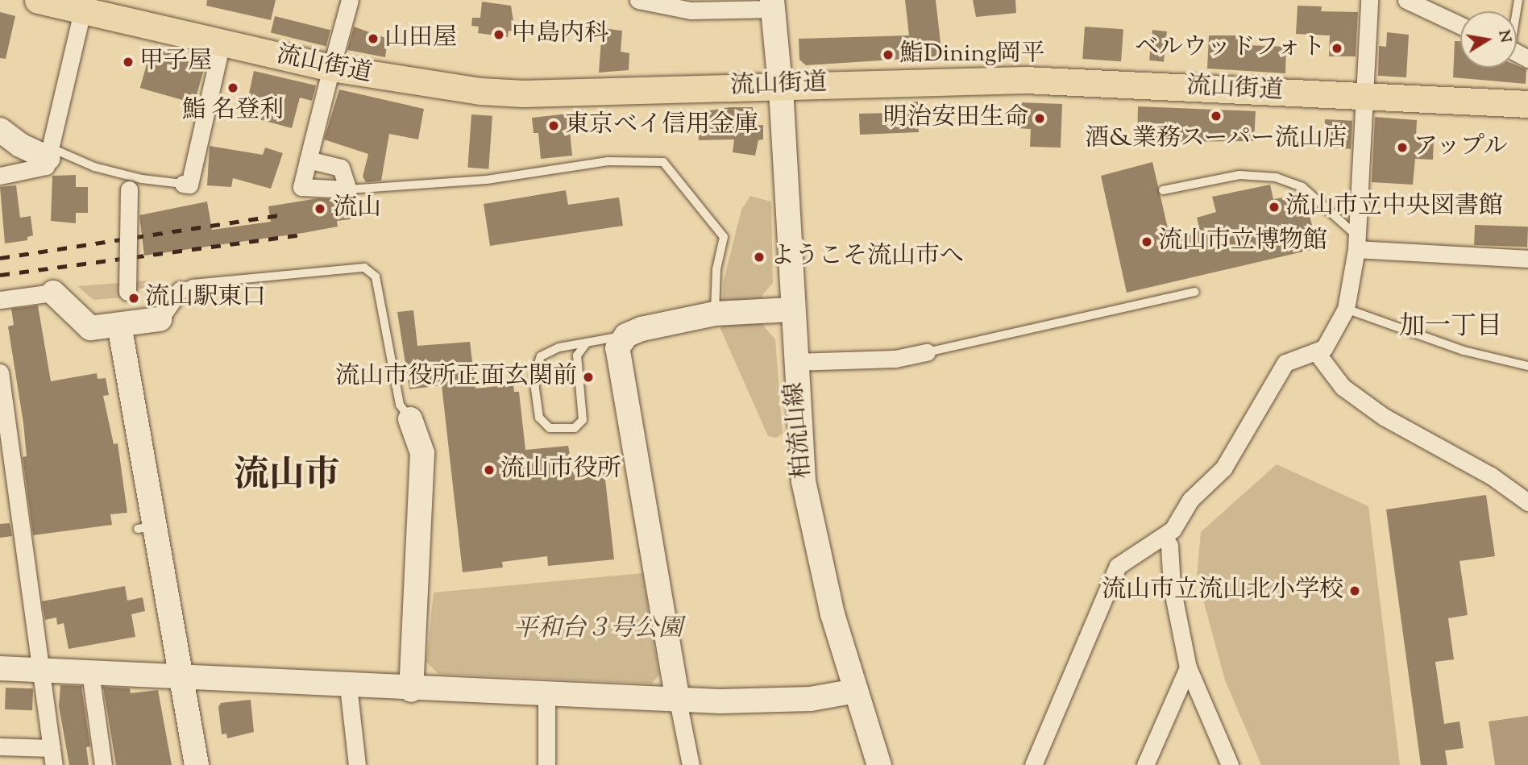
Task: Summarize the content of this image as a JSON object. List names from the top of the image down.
{
  "streets": {
    "main road": ["流山街道"],
    "street": ["柏流山線"]
  },
  "crossings": [
    ["流山街道", "柏流山線"]
  ],
  "districts": ["加一丁目", "流山市"],
  "parks": ["平和台３号公園"],
  "places": [
    "中島内科",
    "山田屋",
    "ベルウッドフォト",
    "鮨Dining岡平",
    "甲子屋",
    "鮨 名登利",
    "酒&業務スーパー流山店",
    "明治安田生命",
    "東京ベイ信用金庫",
    "アップル",
    "流山市立中央図書館",
    "流山",
    "流山市立博物館",
    "ようこそ流山市へ",
    "流山駅東口",
    "流山市役所正面玄関前",
    "流山市役所",
    "流山市立流山北小学校"
  ],
  "north": "right"
}
